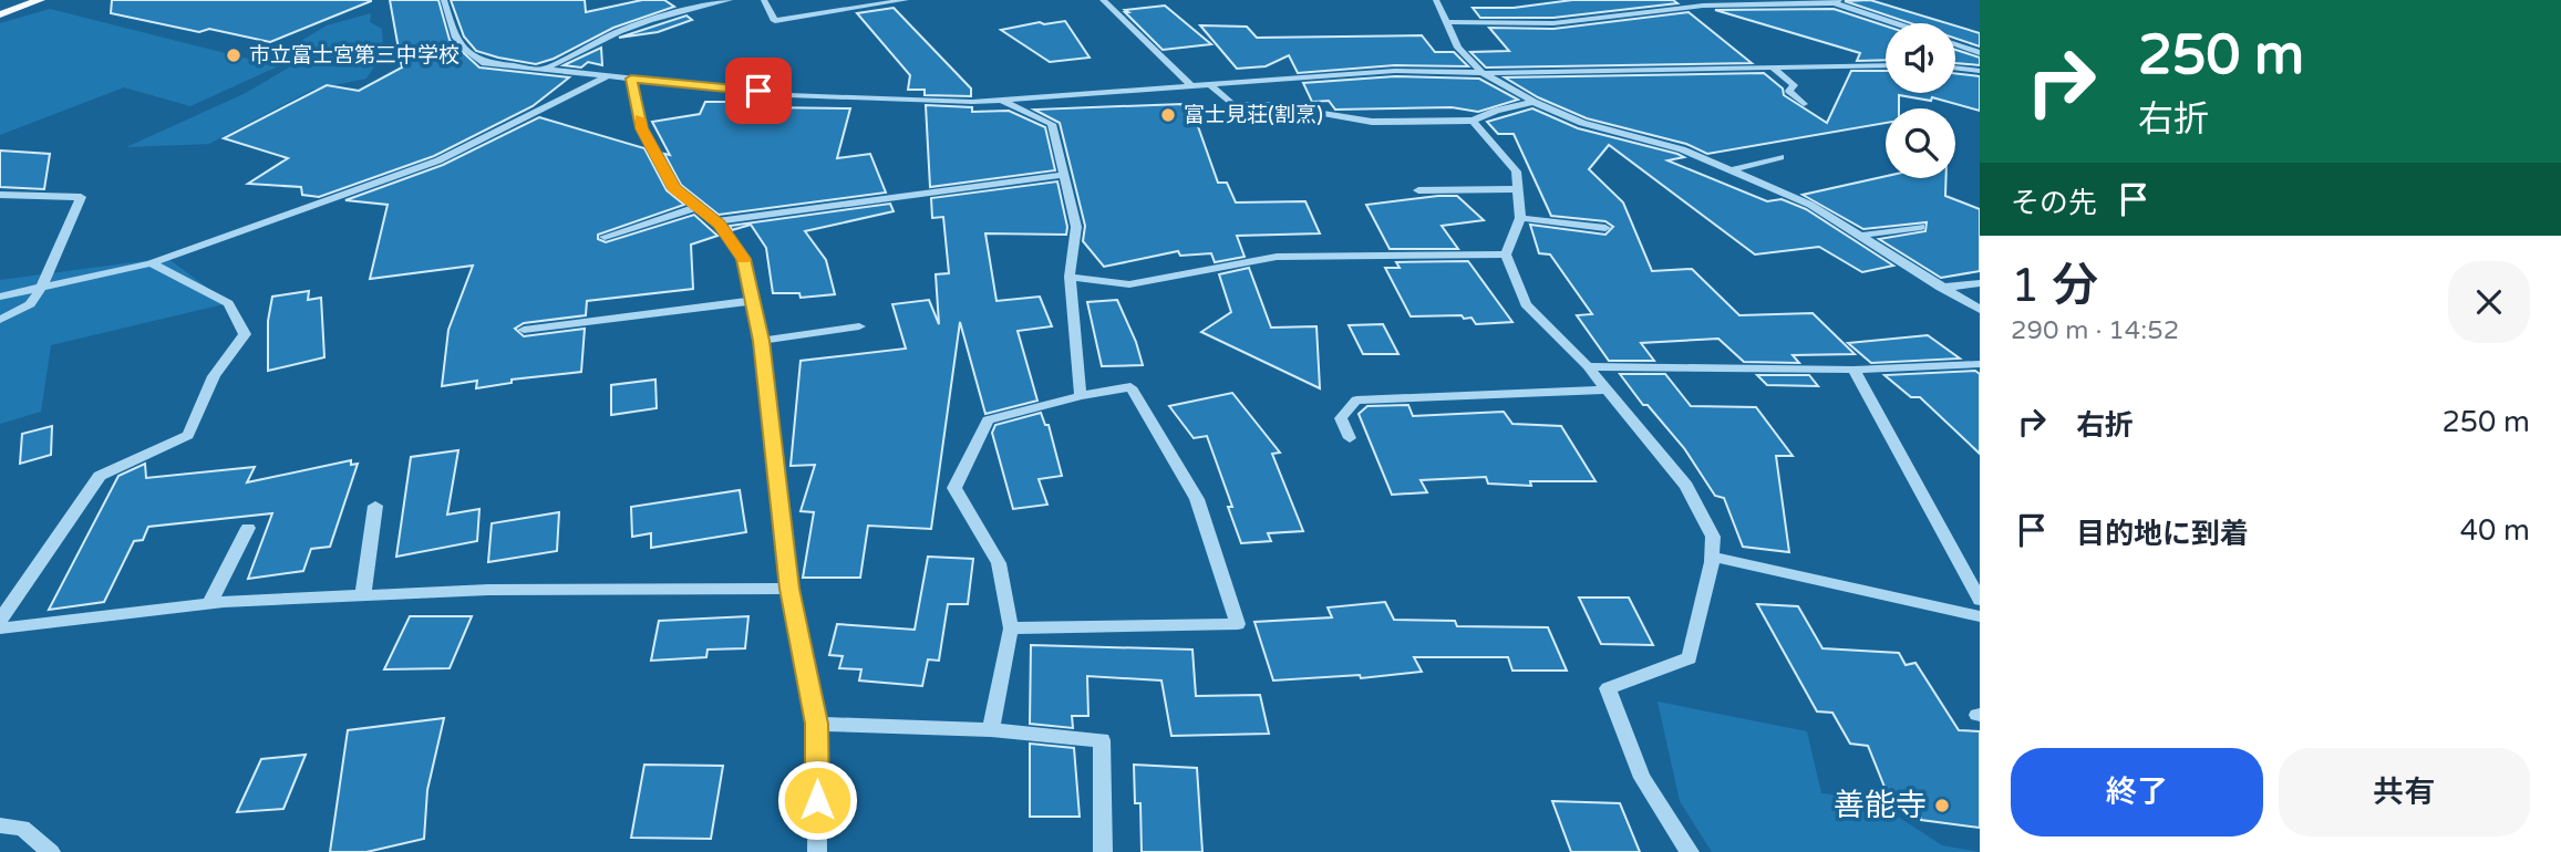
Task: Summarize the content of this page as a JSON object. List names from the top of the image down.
{
  "places": ["市立富士宮第三中学校", "富士見荘(割烹)", "善能寺"],
  "page": {
    "turn": ["250 m", "右折"],
    "then": "その先",
    "heading": ["1 分", "290 m · 14:52"],
    "list": [
      {
        "name": "右折",
        "value": "250 m"
      },
      {
        "name": "目的地に到着",
        "value": "40 m"
      }
    ],
    "buttons": ["終了", "共有"]
  }
}
